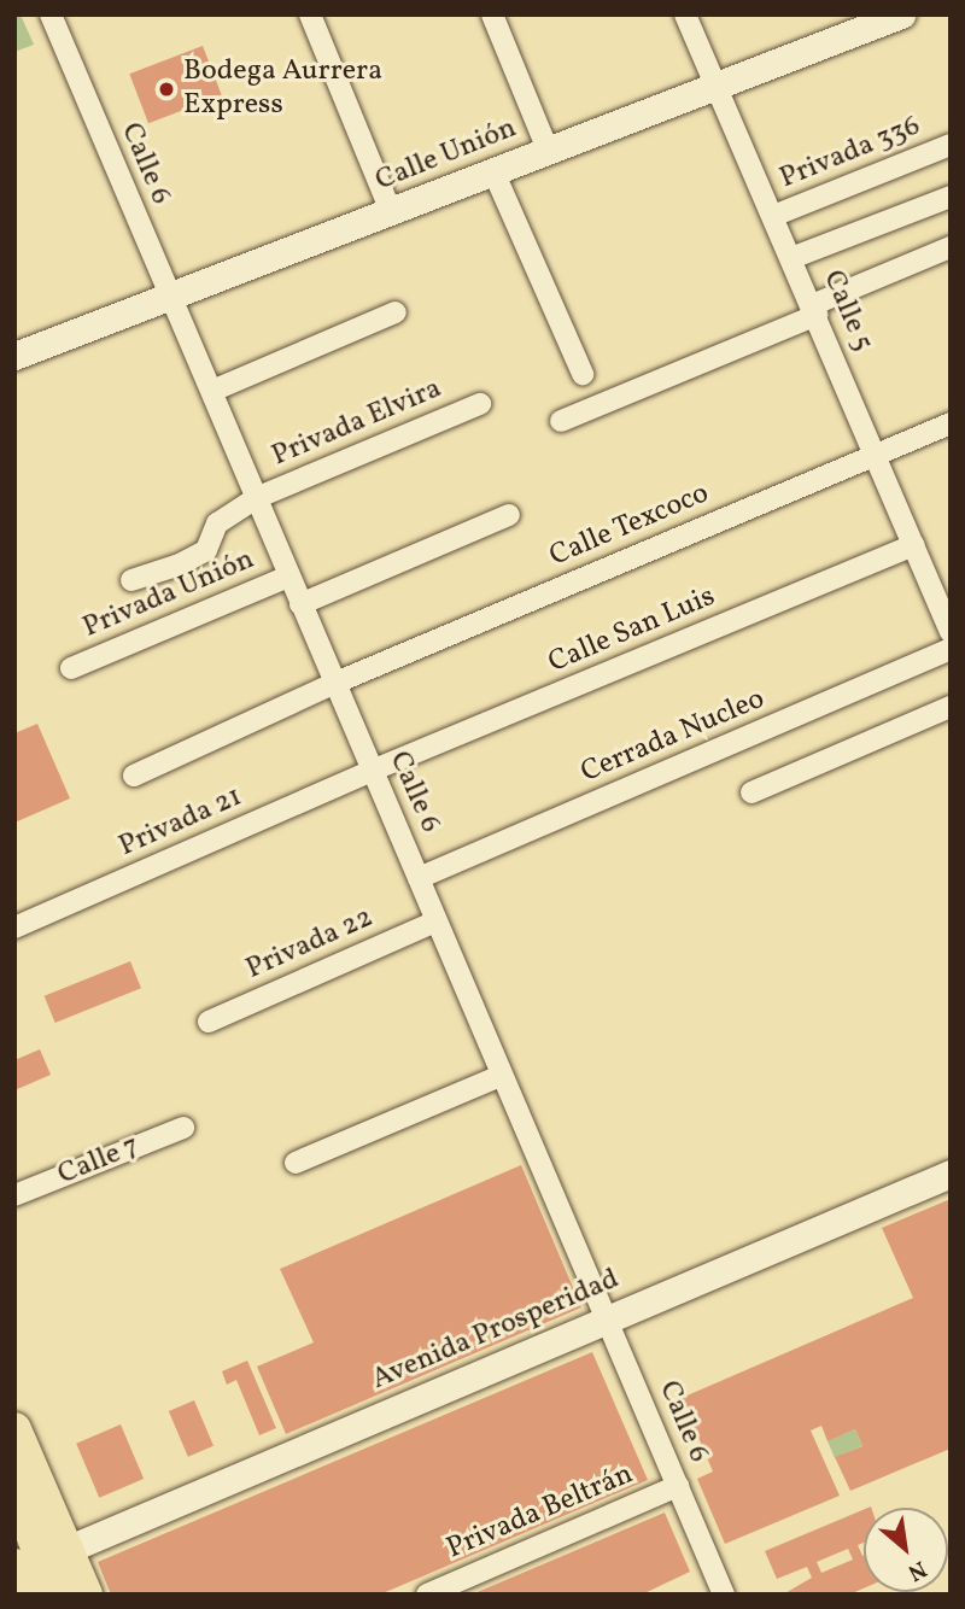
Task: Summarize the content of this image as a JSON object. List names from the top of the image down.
{
  "streets": {
    "street": [
      "Privada 336",
      "Calle Unión",
      "Calle 6",
      "Calle 5",
      "Privada Elvira",
      "Calle Texcoco",
      "Privada Unión",
      "Calle San Luis",
      "Cerrada Nucleo",
      "Privada 21",
      "Privada 22",
      "Calle 7",
      "Avenida Prosperidad",
      "Privada Beltrán"
    ]
  },
  "crossings": [
    ["Privada 336", "Calle 5"],
    ["Calle Unión", "Calle 6"],
    ["Calle Unión", "Calle 5"],
    ["Calle 6", "Privada Elvira"],
    ["Calle 6", "Calle Texcoco"],
    ["Calle 6", "Privada Unión"],
    ["Calle 6", "Calle San Luis"],
    ["Calle 6", "Cerrada Nucleo"],
    ["Calle 6", "Privada 21"],
    ["Calle 6", "Privada 22"],
    ["Calle 6", "Avenida Prosperidad"],
    ["Calle 6", "Privada Beltrán"],
    ["Calle 5", "Calle Texcoco"],
    ["Calle 5", "Calle San Luis"],
    ["Calle San Luis", "Privada 21"]
  ],
  "places": ["Bodega Aurrera Express"],
  "north": "bottom right"
}
